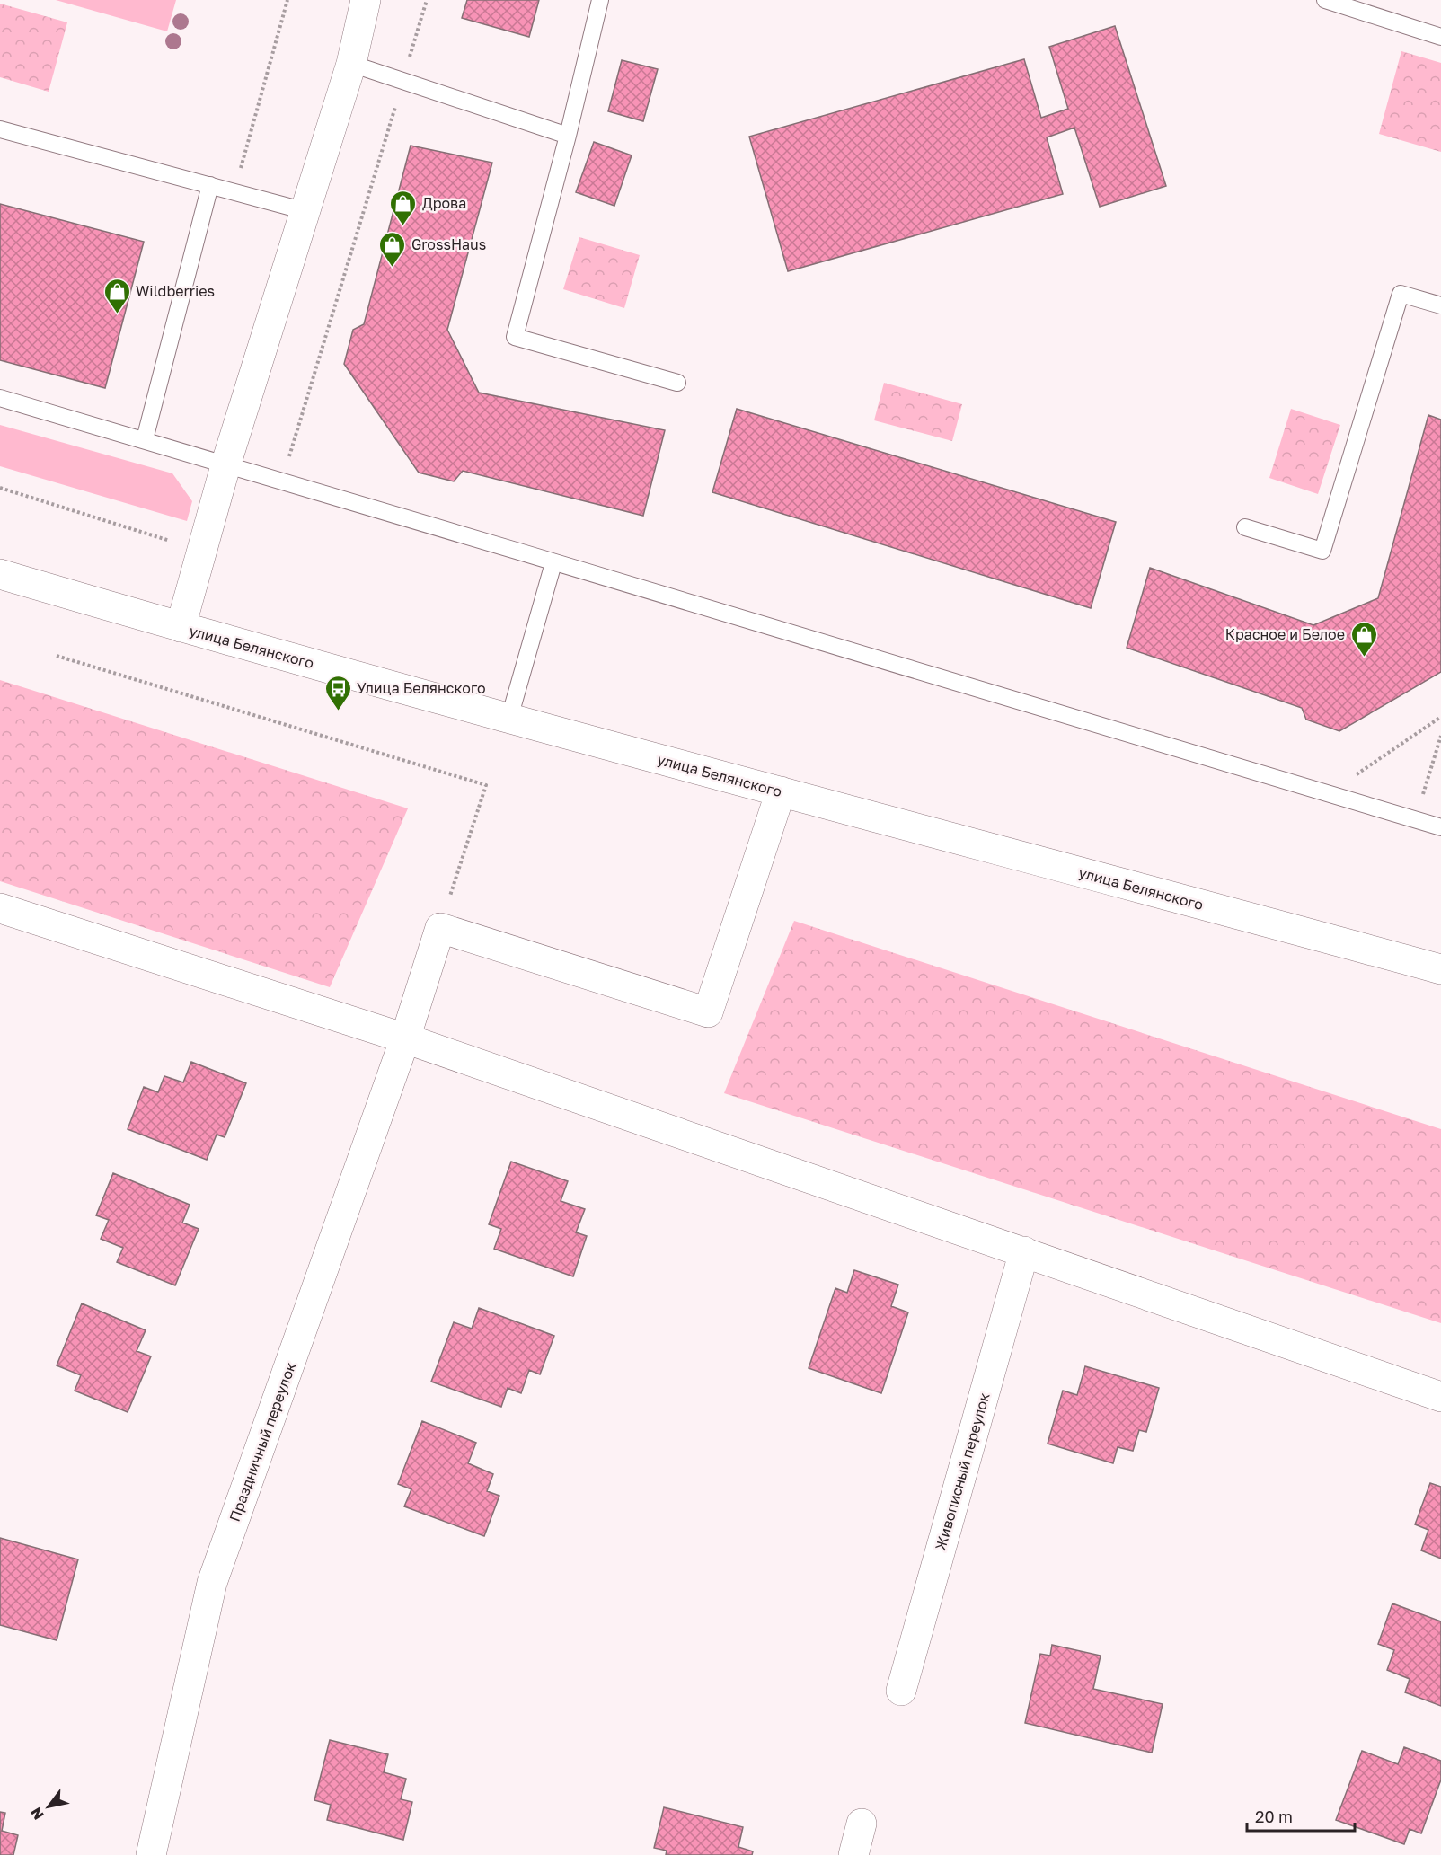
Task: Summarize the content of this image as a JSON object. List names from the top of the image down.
{
  "streets": {
    "street": ["улица Белянского", "Праздничный переулок", "Живописный переулок"]
  },
  "places": {
    "shop": [
      "Дрова",
      "GrossHaus",
      "Wildberries",
      "Красное и Белое"
    ],
    "bus stop": ["Улица Белянского"]
  },
  "scale_bar": "20 m",
  "north": "bottom left"
}
